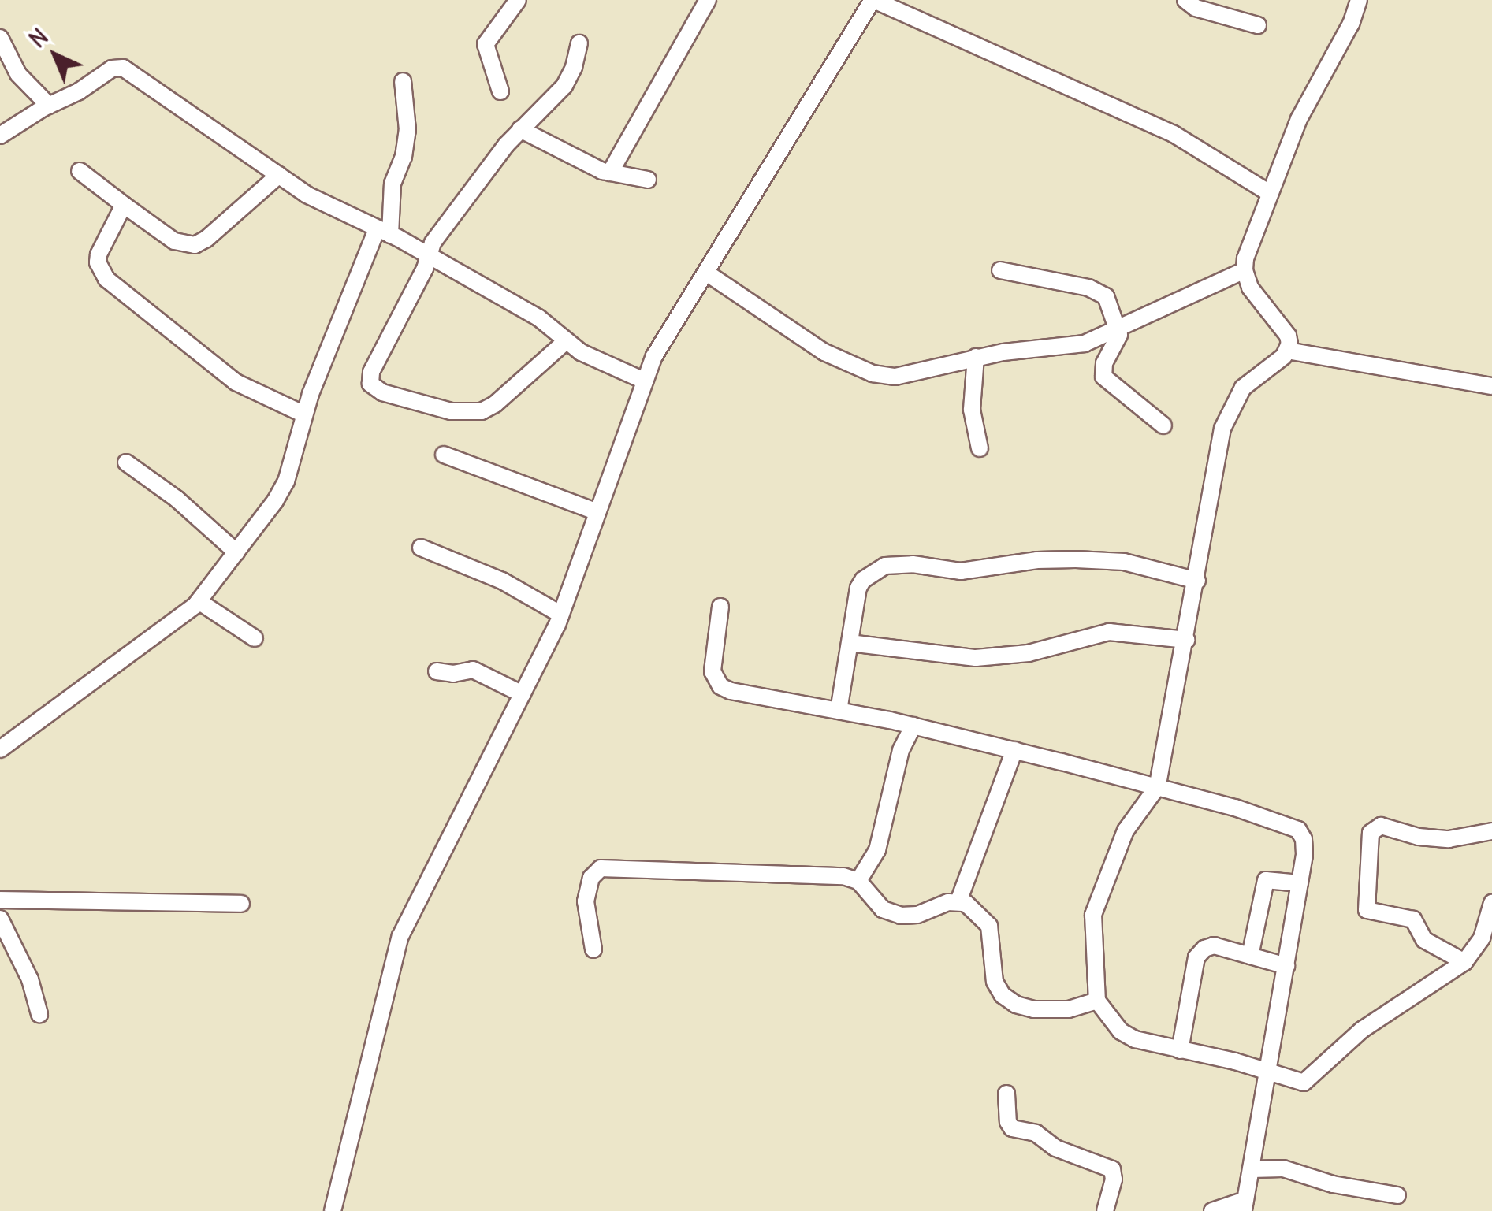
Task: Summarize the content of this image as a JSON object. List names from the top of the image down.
{
  "north": "top left"
}
